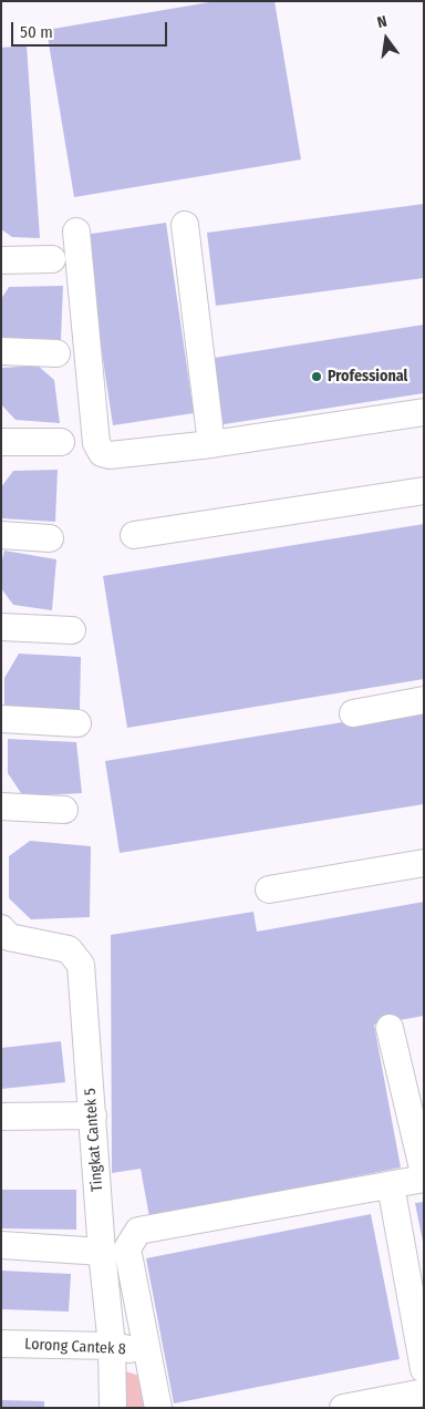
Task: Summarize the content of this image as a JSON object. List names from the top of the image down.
{
  "streets": {
    "street": ["Tingkat Cantek 5", "Lorong Cantek 8"]
  },
  "crossings": [
    ["Tingkat Cantek 5", "Lorong Cantek 8"]
  ],
  "places": ["Professional"],
  "scale_bar": "50 m",
  "north": "top"
}
